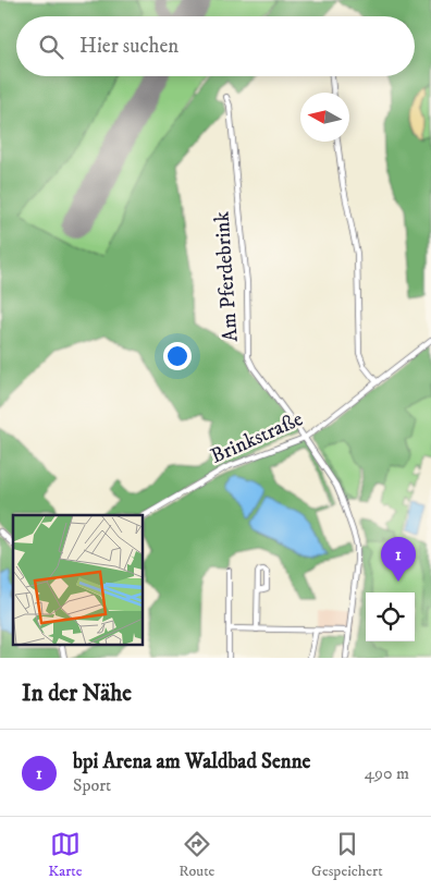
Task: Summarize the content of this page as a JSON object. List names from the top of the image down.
{
  "streets": {
    "street": ["Am Pferdebrink", "Brinkstraße"]
  },
  "crossings": [
    ["Am Pferdebrink", "Brinkstraße"]
  ],
  "north": "left",
  "page": {
    "search": "Hier suchen",
    "pins": "1",
    "heading": "In der Nähe",
    "list": [
      {
        "mark": "1",
        "name": "bpi Arena am Waldbad Senne",
        "note": "Sport",
        "value": "490 m"
      }
    ],
    "nav": ["Karte", "Route", "Gespeichert"]
  }
}
